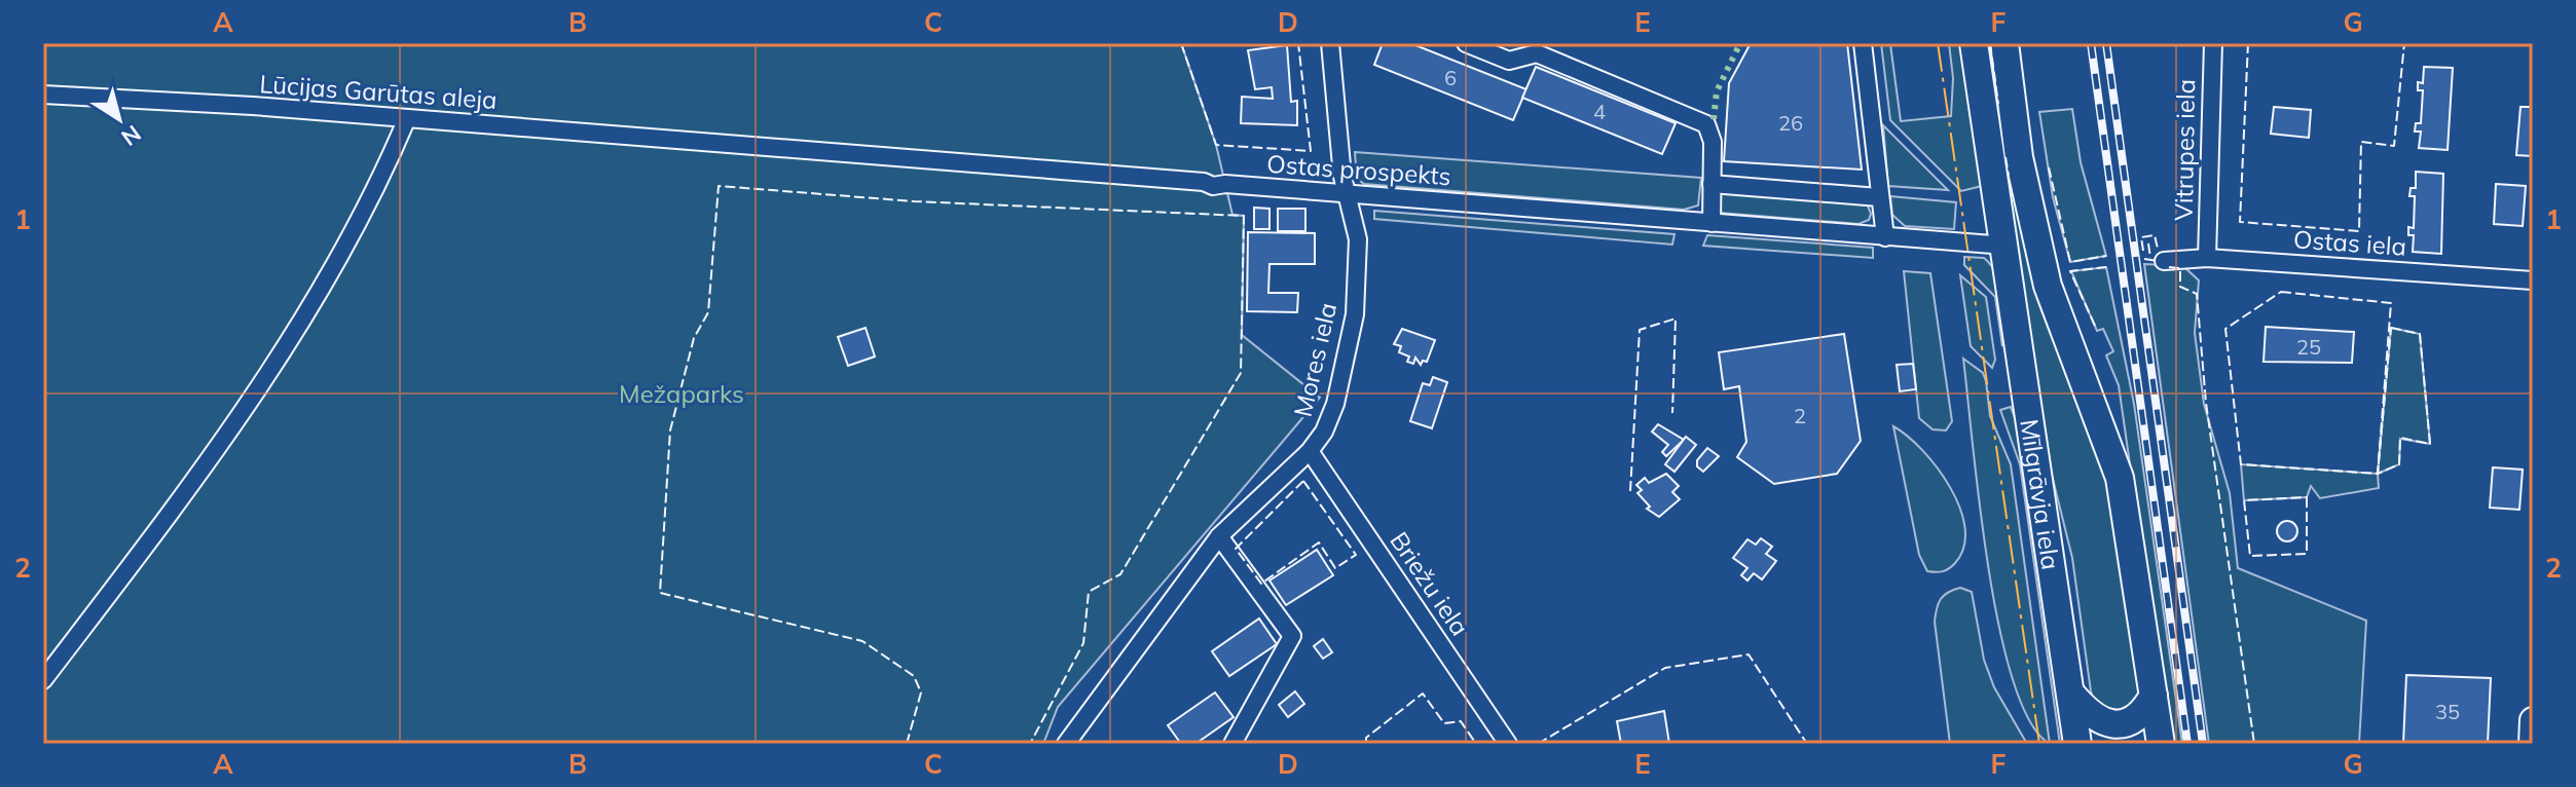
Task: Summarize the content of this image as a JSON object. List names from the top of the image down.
{
  "streets": {
    "main road": ["Mīlgrāvja iela"],
    "street": [
      "Lūcijas Garūtas aleja",
      "Vitrupes iela",
      "Ostas prospekts",
      "Ostas iela",
      "Mores iela",
      "Briežu iela"
    ]
  },
  "crossings": [
    ["Lūcijas Garūtas aleja", "Ostas prospekts"],
    ["Vitrupes iela", "Ostas iela"],
    ["Ostas prospekts", "Mores iela"],
    ["Ostas prospekts", "Mīlgrāvja iela"],
    ["Mores iela", "Briežu iela"]
  ],
  "parks": ["Mežaparks"],
  "house_numbers": [
    "6",
    "4",
    "26",
    "25",
    "2",
    "35"
  ],
  "north": "bottom right",
  "grid": {
    "columns": [
      "A",
      "B",
      "C",
      "D",
      "E",
      "F",
      "G"
    ],
    "rows": ["1", "2"]
  }
}
